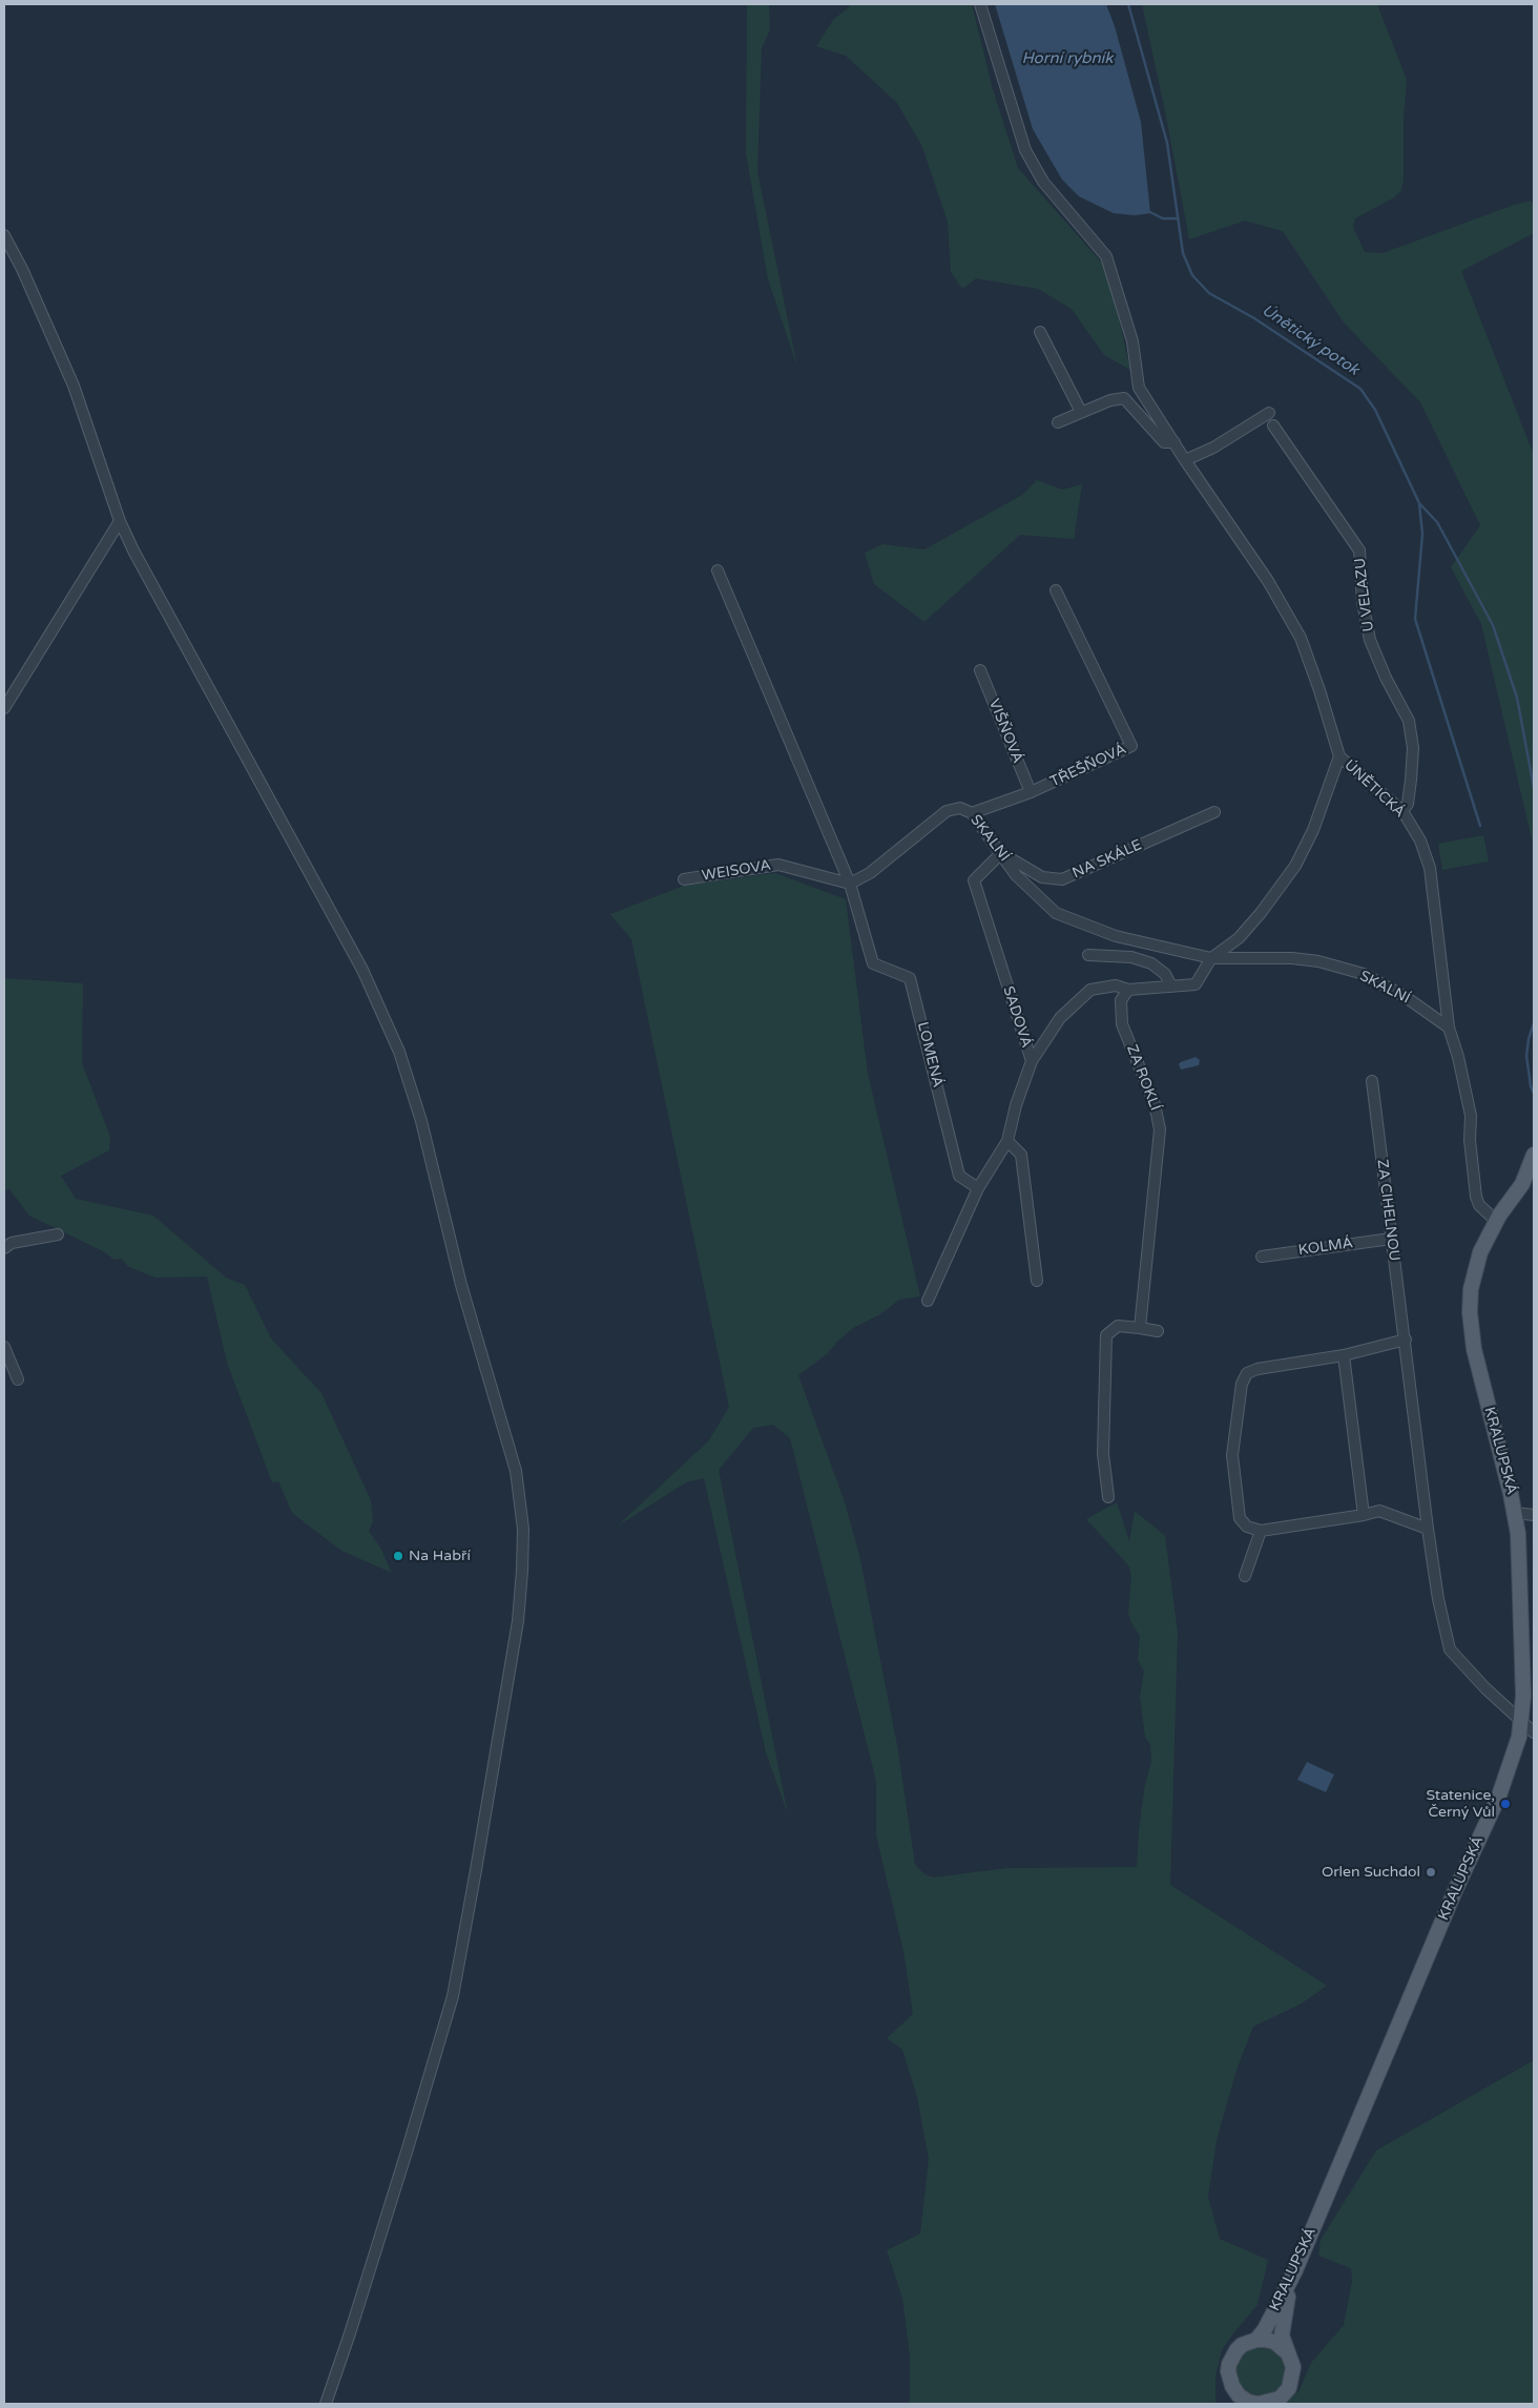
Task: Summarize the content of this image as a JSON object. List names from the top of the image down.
{
  "streets": {
    "main road": ["KRALUPSKÁ"],
    "street": [
      "U VELAZU",
      "VIŠŇOVÁ",
      "TŘEŠŇOVÁ",
      "ÚNĚTICKÁ",
      "SKALNÍ",
      "NA SKÁLE",
      "WEISOVA",
      "SADOVÁ",
      "LOMENÁ",
      "ZA ROKLÍ",
      "ZA CIHELNOU",
      "KOLMÁ"
    ]
  },
  "crossings": [
    ["U VELAZU", "ÚNĚTICKÁ"],
    ["VIŠŇOVÁ", "TŘEŠŇOVÁ"],
    ["TŘEŠŇOVÁ", "SKALNÍ"],
    ["ÚNĚTICKÁ", "SKALNÍ"],
    ["ÚNĚTICKÁ", "KRALUPSKÁ"],
    ["SKALNÍ", "NA SKÁLE"],
    ["SKALNÍ", "WEISOVA"],
    ["SKALNÍ", "SADOVÁ"],
    ["SKALNÍ", "LOMENÁ"],
    ["NA SKÁLE", "SADOVÁ"],
    ["WEISOVA", "LOMENÁ"],
    ["ZA CIHELNOU", "KOLMÁ"],
    ["ZA CIHELNOU", "KRALUPSKÁ"]
  ],
  "water": ["Horní rybník", "Únětický potok"],
  "places": ["Na Habří", "Statenice, Černý Vůl", "Orlen Suchdol"]
}
